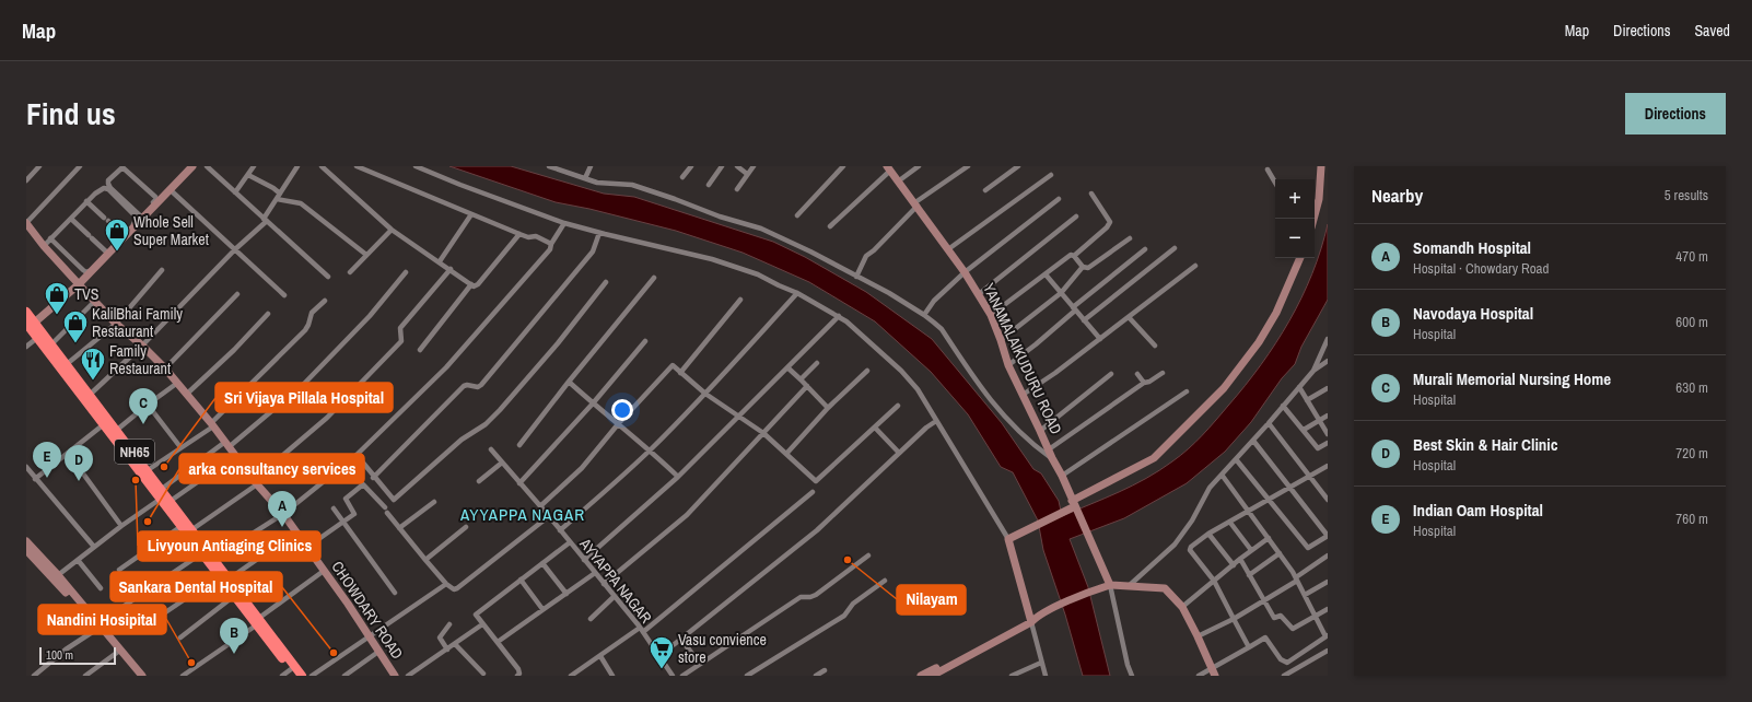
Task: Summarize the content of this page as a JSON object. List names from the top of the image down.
{
  "streets": {
    "highway": ["NH65"],
    "street": ["YANAMALAIKUDURU ROAD", "AYYAPPA NAGAR", "CHOWDARY ROAD"]
  },
  "districts": ["AYYAPPA NAGAR"],
  "places": {
    "shop": ["Whole Sell Super Market", "TVS", "KalilBhai Family Restaurant"],
    "restaurant": ["Family Restaurant"],
    "other": [
      "Sri Vijaya Pillala Hospital",
      "Livyoun Antiaging Clinics",
      "arka consultancy services",
      "Nilayam",
      "Sankara Dental Hospital",
      "Nandini Hosipital"
    ],
    "supermarket": ["Vasu convience store"]
  },
  "scale_bar": "100 m",
  "page": {
    "header": "Map",
    "nav": ["Map", "Directions", "Saved"],
    "title": "Find us",
    "buttons": "Directions",
    "heading": ["Nearby", "5 results"],
    "map_buttons": ["+", "−"],
    "list": [
      {
        "mark": "A",
        "name": "Somandh Hospital",
        "note": "Hospital · Chowdary Road",
        "value": "470 m"
      },
      {
        "mark": "B",
        "name": "Navodaya Hospital",
        "note": "Hospital",
        "value": "600 m"
      },
      {
        "mark": "C",
        "name": "Murali Memorial Nursing Home",
        "note": "Hospital",
        "value": "630 m"
      },
      {
        "mark": "D",
        "name": "Best Skin & Hair Clinic",
        "note": "Hospital",
        "value": "720 m"
      },
      {
        "mark": "E",
        "name": "Indian Oam Hospital",
        "note": "Hospital",
        "value": "760 m"
      }
    ],
    "pins": [
      "C",
      "E",
      "D",
      "A",
      "B"
    ],
    "scale": "100 m"
  }
}
